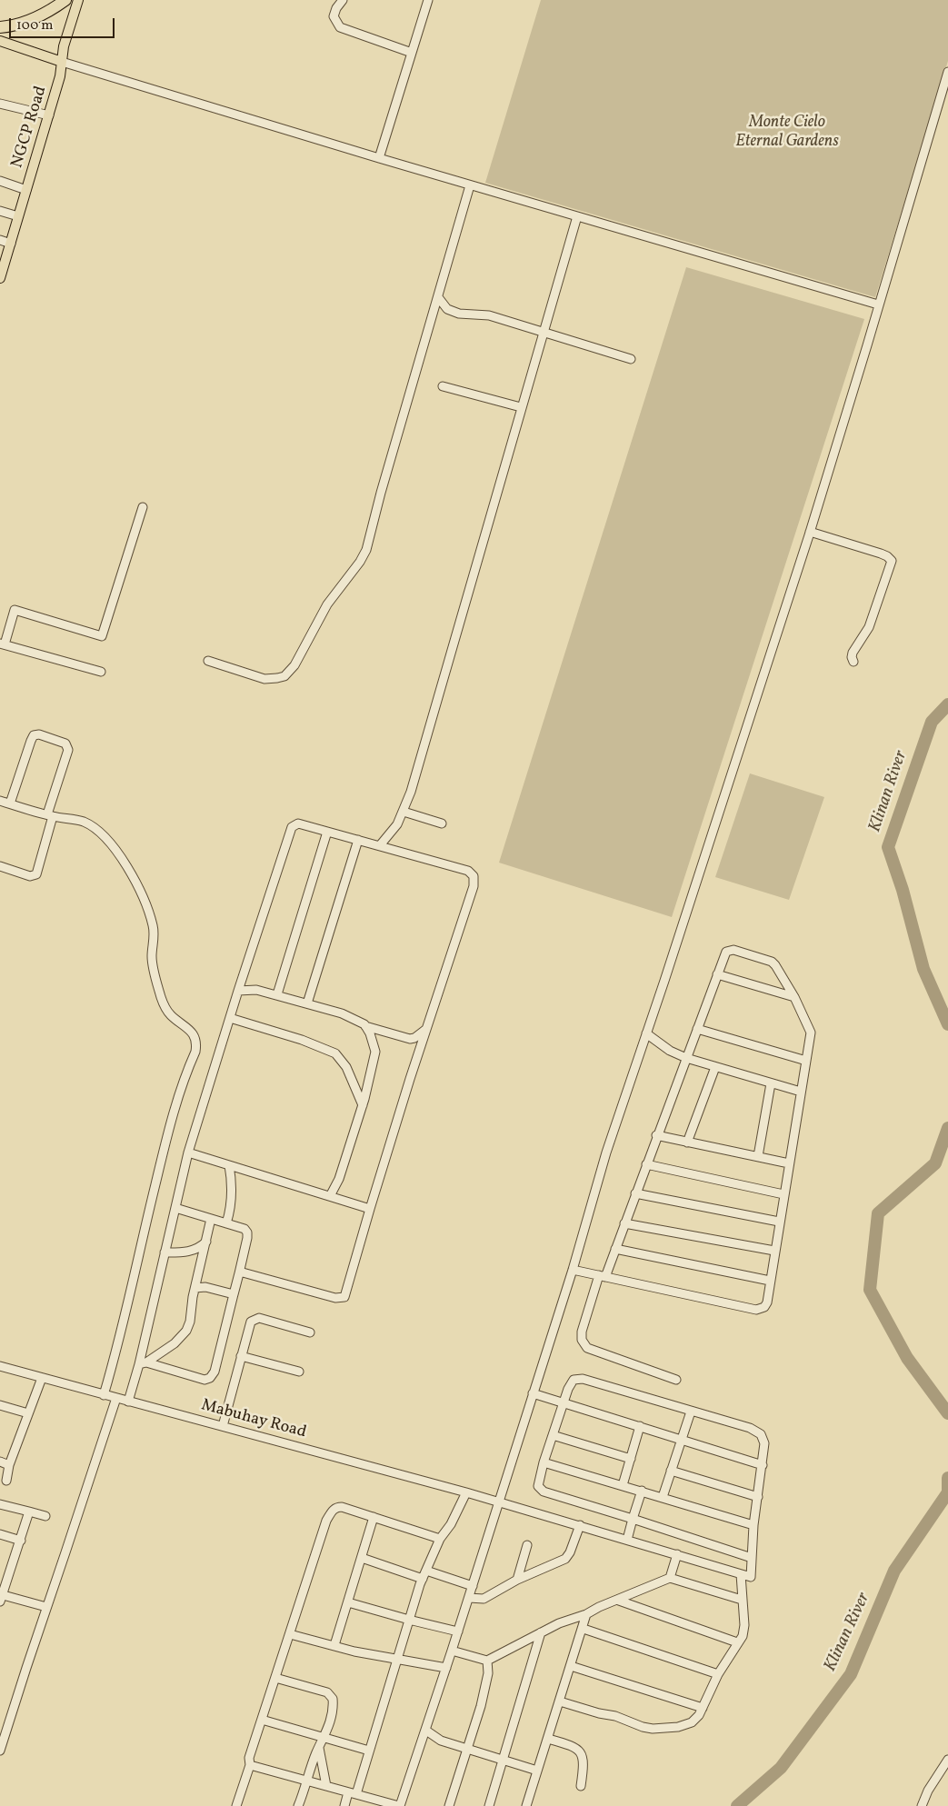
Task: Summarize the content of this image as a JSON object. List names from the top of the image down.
{
  "streets": {
    "main road": ["NGCP Road"],
    "street": ["Mabuhay Road"]
  },
  "water": ["Klinan River"],
  "parks": ["Monte Cielo Eternal Gardens"],
  "scale_bar": "100 m"
}
